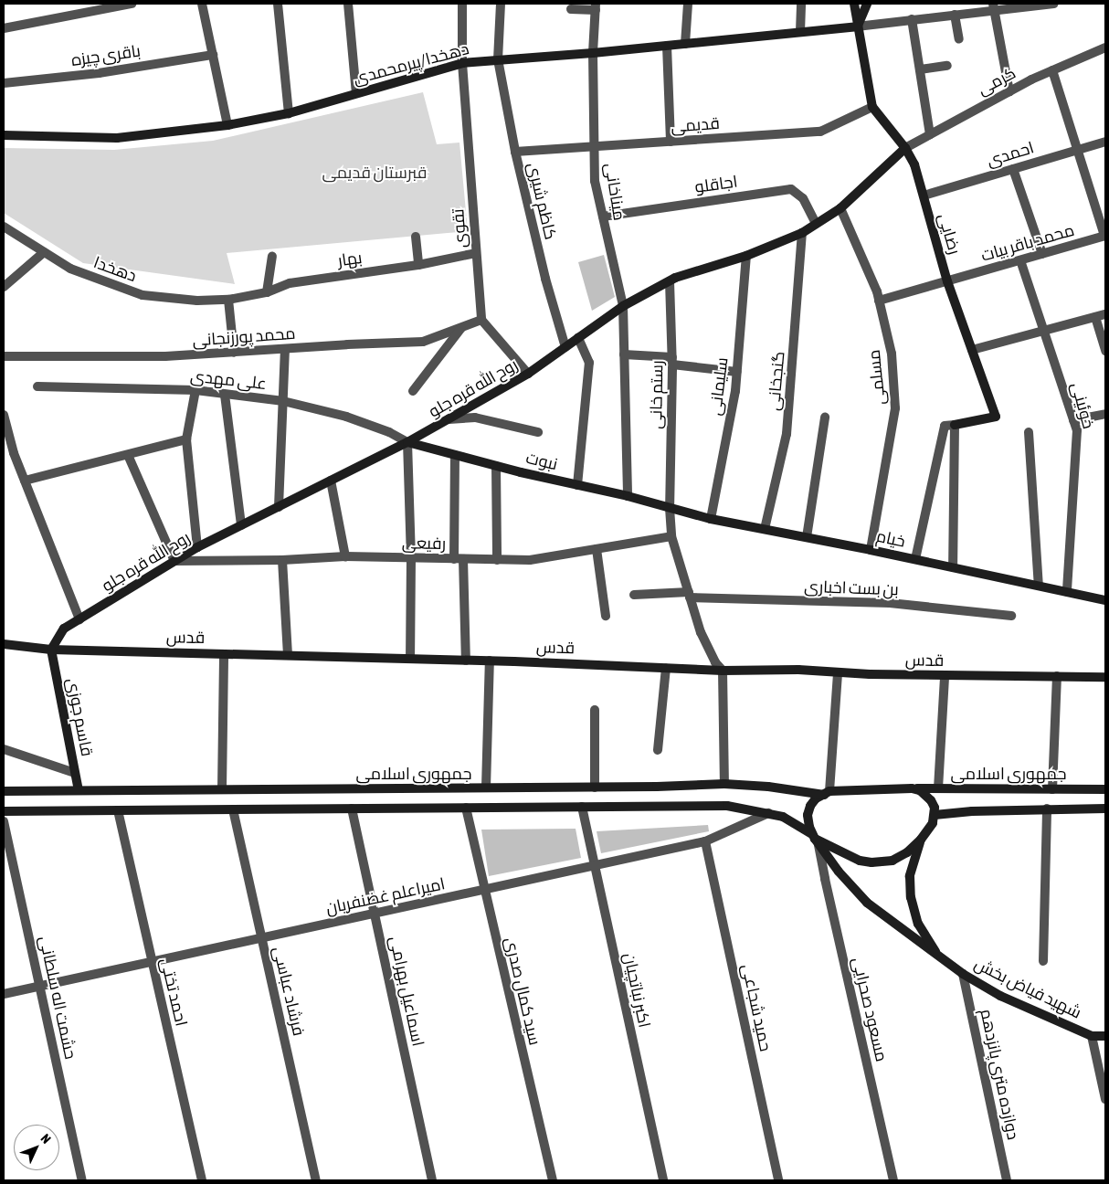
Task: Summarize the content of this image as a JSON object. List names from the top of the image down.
{
  "streets": {
    "main road": [
      "دهخدا/پیرمحمدی",
      "رضایی",
      "روح الله قره جلو",
      "نبوت",
      "خیام",
      "قدس",
      "قاسم جوزی",
      "جمهوری اسلامی",
      "شهید فیاض بخش"
    ],
    "street": [
      "باقری چیزه",
      "کرمی",
      "قدیمی",
      "احمدی",
      "اجاقلو",
      "میناخانی",
      "کاظم شیری",
      "تقوی",
      "محمد باقر بیات",
      "بهار",
      "دهخدا",
      "محمد پورزنجانی",
      "مسلمی",
      "علی مهدی",
      "گنجخانی",
      "سلیمانی",
      "رستم خانی",
      "خوئینی",
      "رفیعی",
      "بن بست اخباری",
      "امیراعلم غضنفریان",
      "اکبر نباتچیان",
      "فرشاد عباسی",
      "اسماعیل بهرامی",
      "سید کمال صدری",
      "احمد تختی",
      "حشمت اله سلطانی",
      "حمید شجاعی",
      "مسعود صحرایی",
      "دوازده متری پانزدهم"
    ]
  },
  "crossings": [
    ["دهخدا/پیرمحمدی", "میناخانی"],
    ["دهخدا/پیرمحمدی", "کاظم شیری"],
    ["دهخدا/پیرمحمدی", "تقوی"],
    ["دهخدا/پیرمحمدی", "رضایی"],
    ["کرمی", "رضایی"],
    ["کرمی", "روح الله قره جلو"],
    ["قدیمی", "میناخانی"],
    ["قدیمی", "کاظم شیری"],
    ["قدیمی", "رضایی"],
    ["احمدی", "رضایی"],
    ["اجاقلو", "میناخانی"],
    ["اجاقلو", "روح الله قره جلو"],
    ["میناخانی", "روح الله قره جلو"],
    ["میناخانی", "نبوت"],
    ["کاظم شیری", "روح الله قره جلو"],
    ["تقوی", "بهار"],
    ["تقوی", "محمد پورزنجانی"],
    ["رضایی", "محمد باقر بیات"],
    ["رضایی", "روح الله قره جلو"],
    ["محمد باقر بیات", "مسلمی"],
    ["محمد باقر بیات", "خوئینی"],
    ["بهار", "دهخدا"],
    ["مسلمی", "روح الله قره جلو"],
    ["مسلمی", "خیام"],
    ["علی مهدی", "روح الله قره جلو"],
    ["علی مهدی", "نبوت"],
    ["گنجخانی", "روح الله قره جلو"],
    ["گنجخانی", "خیام"],
    ["سلیمانی", "روح الله قره جلو"],
    ["سلیمانی", "خیام"],
    ["روح الله قره جلو", "رستم خانی"],
    ["روح الله قره جلو", "نبوت"],
    ["روح الله قره جلو", "رفیعی"],
    ["روح الله قره جلو", "قدس"],
    ["روح الله قره جلو", "قاسم جوزی"],
    ["رستم خانی", "نبوت"],
    ["رستم خانی", "خیام"],
    ["رستم خانی", "رفیعی"],
    ["رستم خانی", "بن بست اخباری"],
    ["رستم خانی", "قدس"],
    ["خوئینی", "خیام"],
    ["نبوت", "خیام"],
    ["قدس", "قاسم جوزی"],
    ["قاسم جوزی", "جمهوری اسلامی"],
    ["جمهوری اسلامی", "امیراعلم غضنفریان"],
    ["جمهوری اسلامی", "شهید فیاض بخش"],
    ["جمهوری اسلامی", "اکبر نباتچیان"],
    ["جمهوری اسلامی", "فرشاد عباسی"],
    ["جمهوری اسلامی", "اسماعیل بهرامی"],
    ["جمهوری اسلامی", "سید کمال صدری"],
    ["جمهوری اسلامی", "احمد تختی"],
    ["جمهوری اسلامی", "مسعود صحرایی"],
    ["امیراعلم غضنفریان", "اکبر نباتچیان"],
    ["امیراعلم غضنفریان", "فرشاد عباسی"],
    ["امیراعلم غضنفریان", "اسماعیل بهرامی"],
    ["امیراعلم غضنفریان", "سید کمال صدری"],
    ["امیراعلم غضنفریان", "احمد تختی"],
    ["امیراعلم غضنفریان", "حشمت اله سلطانی"],
    ["امیراعلم غضنفریان", "حمید شجاعی"],
    ["شهید فیاض بخش", "مسعود صحرایی"],
    ["شهید فیاض بخش", "دوازده متری پانزدهم"]
  ],
  "parks": ["قبرستان قدیمى"],
  "north": "top right"
}
